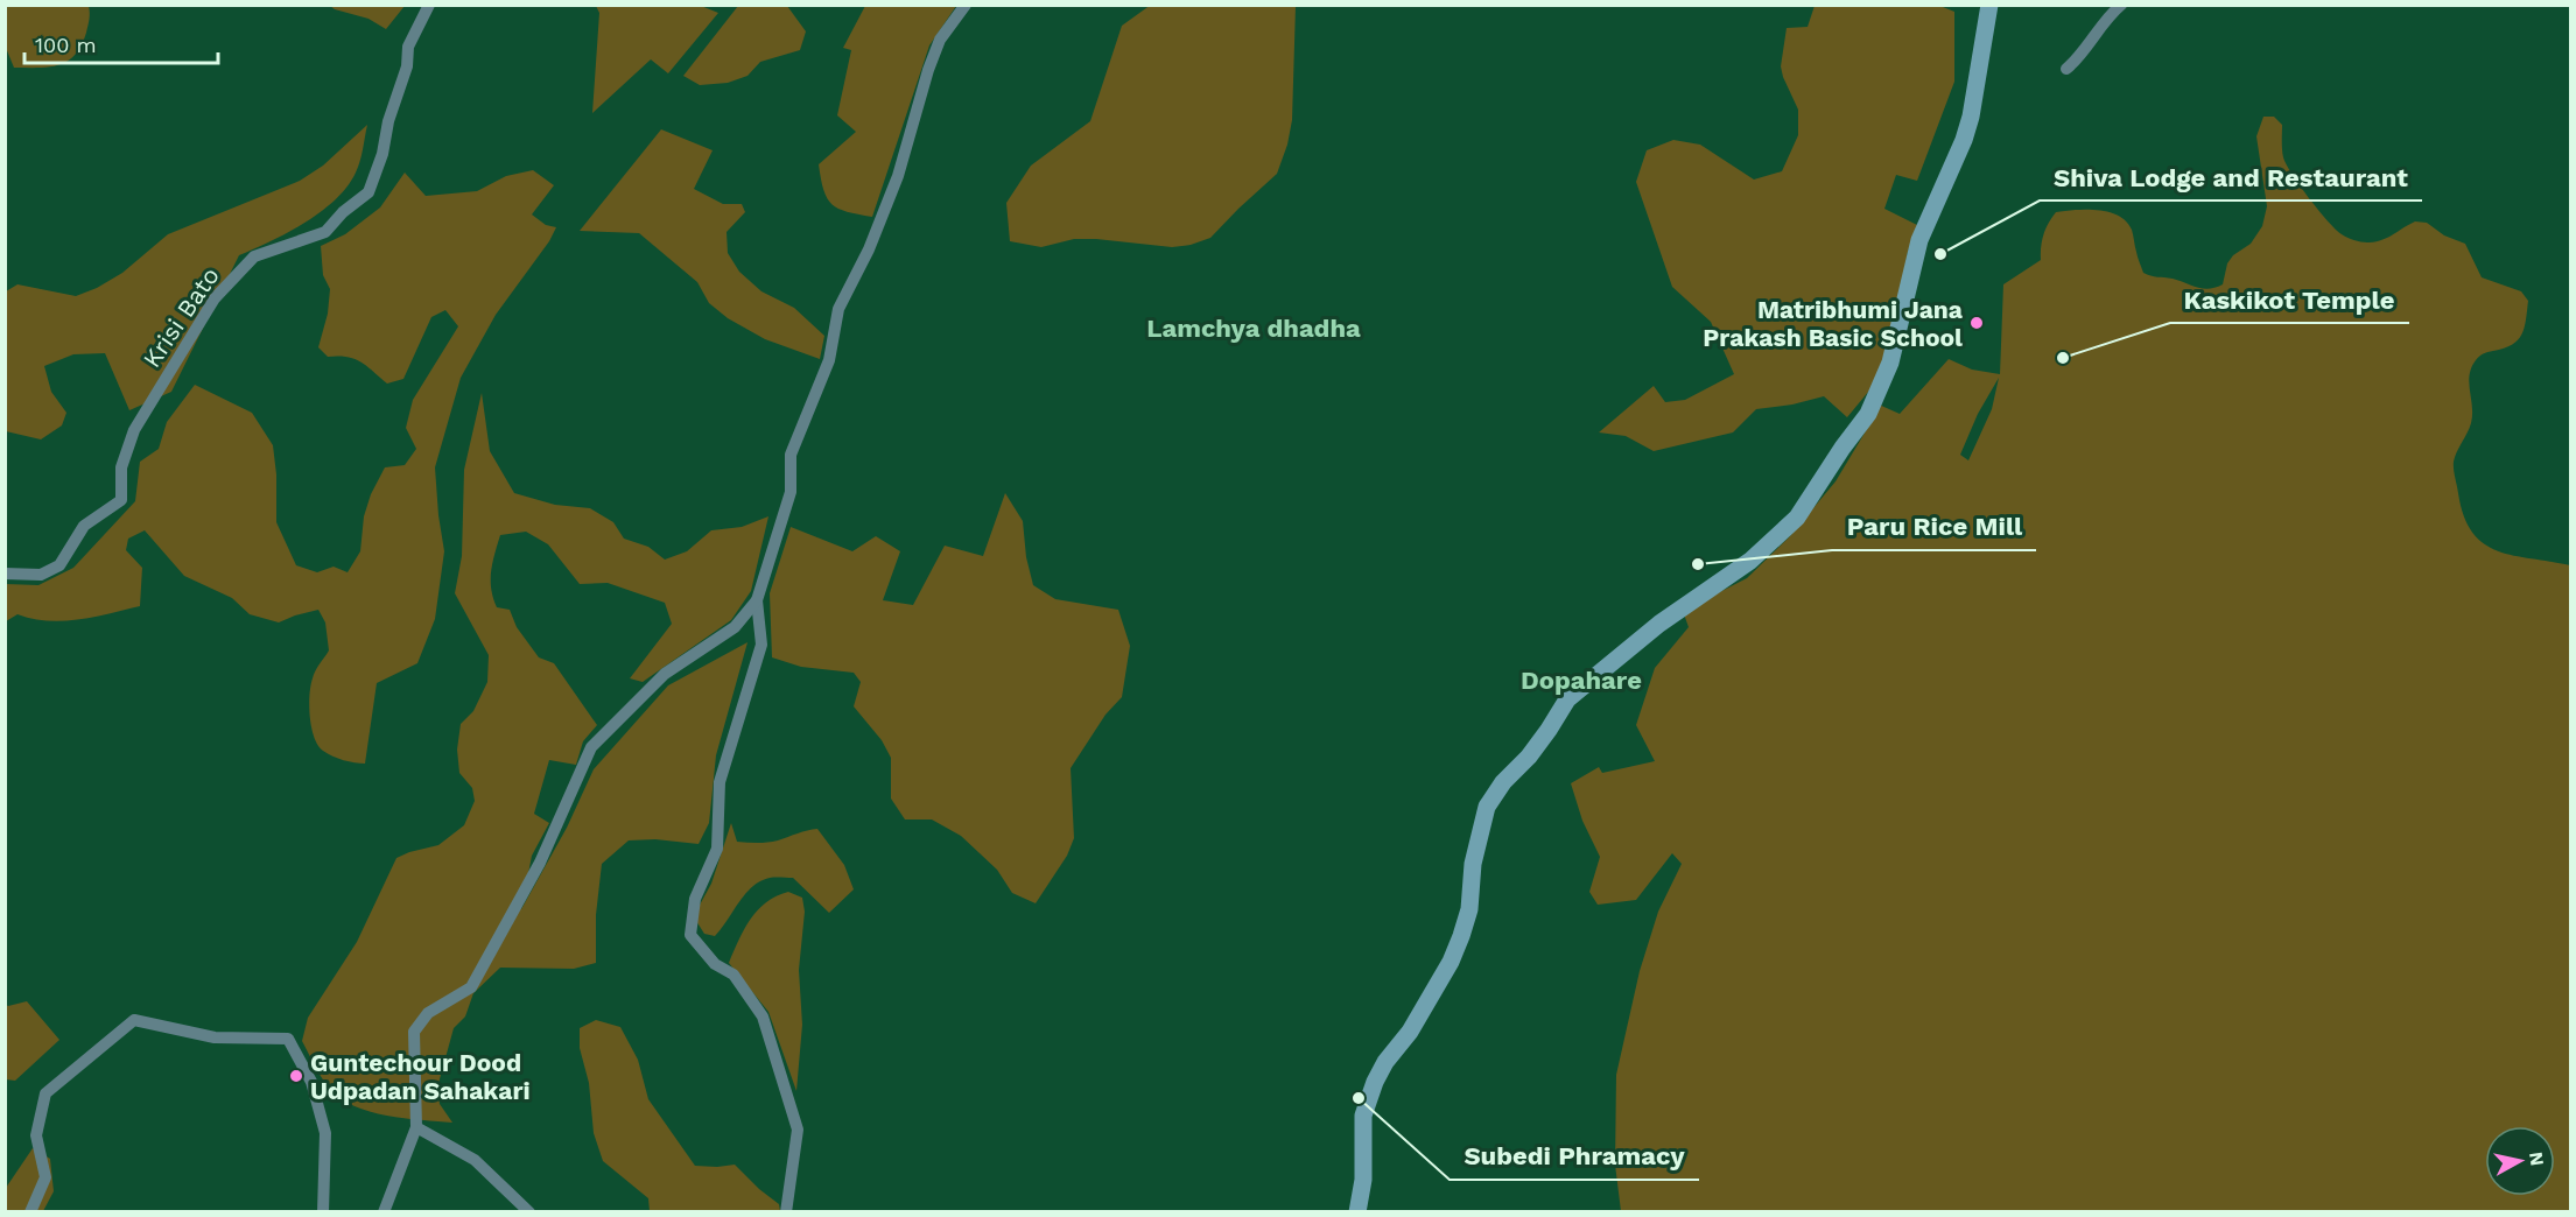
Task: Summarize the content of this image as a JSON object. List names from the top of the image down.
{
  "streets": {
    "street": ["Krisi Bato"]
  },
  "districts": ["Lamchya dhadha", "Dopahare"],
  "places": [
    "Shiva Lodge and Restaurant",
    "Matribhumi Jana Prakash Basic School",
    "Kaskikot Temple",
    "Paru Rice Mill",
    "Guntechour Dood Udpadan Sahakari",
    "Subedi Phramacy"
  ],
  "scale_bar": "100 m",
  "north": "right"
}
